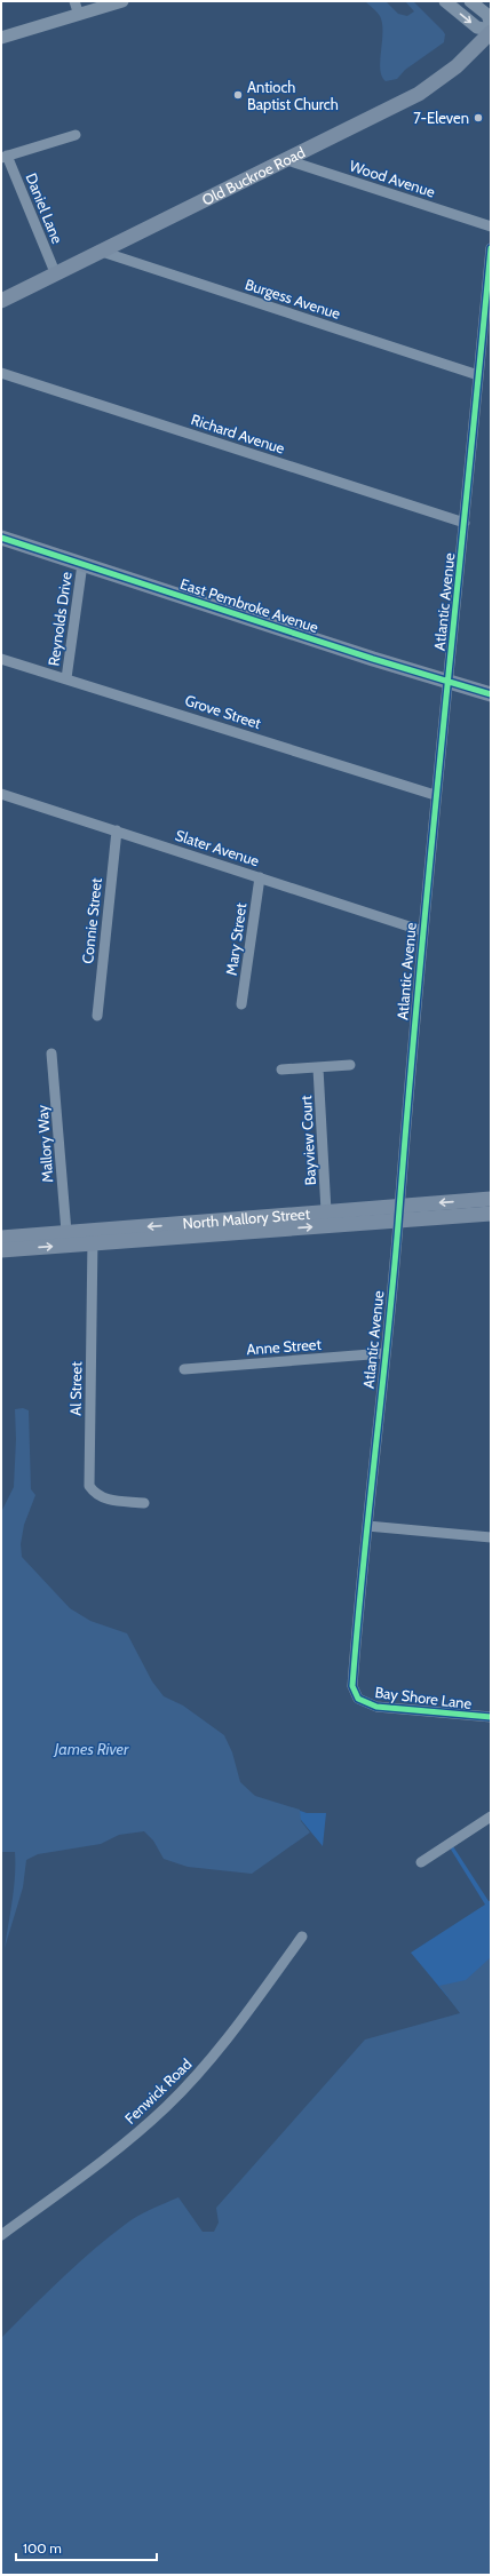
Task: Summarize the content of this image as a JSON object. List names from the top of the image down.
{
  "streets": {
    "main road": ["Old Buckroe Road", "East Pembroke Avenue", "North Mallory Street"],
    "street": [
      "Wood Avenue",
      "Daniel Lane",
      "Burgess Avenue",
      "Richard Avenue",
      "Atlantic Avenue",
      "Reynolds Drive",
      "Grove Street",
      "Slater Avenue",
      "Connie Street",
      "Mary Street",
      "Bayview Court",
      "Mallory Way",
      "Anne Street",
      "Al Street",
      "Bay Shore Lane",
      "Fenwick Road"
    ]
  },
  "crossings": [
    ["Old Buckroe Road", "Wood Avenue"],
    ["Old Buckroe Road", "Daniel Lane"],
    ["Old Buckroe Road", "Burgess Avenue"],
    ["Burgess Avenue", "Atlantic Avenue"],
    ["Richard Avenue", "Atlantic Avenue"],
    ["Atlantic Avenue", "East Pembroke Avenue"],
    ["Atlantic Avenue", "Grove Street"],
    ["Atlantic Avenue", "Slater Avenue"],
    ["Atlantic Avenue", "North Mallory Street"],
    ["Atlantic Avenue", "Anne Street"],
    ["Atlantic Avenue", "Bay Shore Lane"],
    ["East Pembroke Avenue", "Reynolds Drive"],
    ["Reynolds Drive", "Grove Street"],
    ["Slater Avenue", "Connie Street"],
    ["Slater Avenue", "Mary Street"],
    ["Bayview Court", "North Mallory Street"],
    ["Mallory Way", "North Mallory Street"],
    ["North Mallory Street", "Al Street"]
  ],
  "water": ["James River"],
  "places": ["Antioch Baptist Church", "7-Eleven"],
  "scale_bar": "100 m"
}
